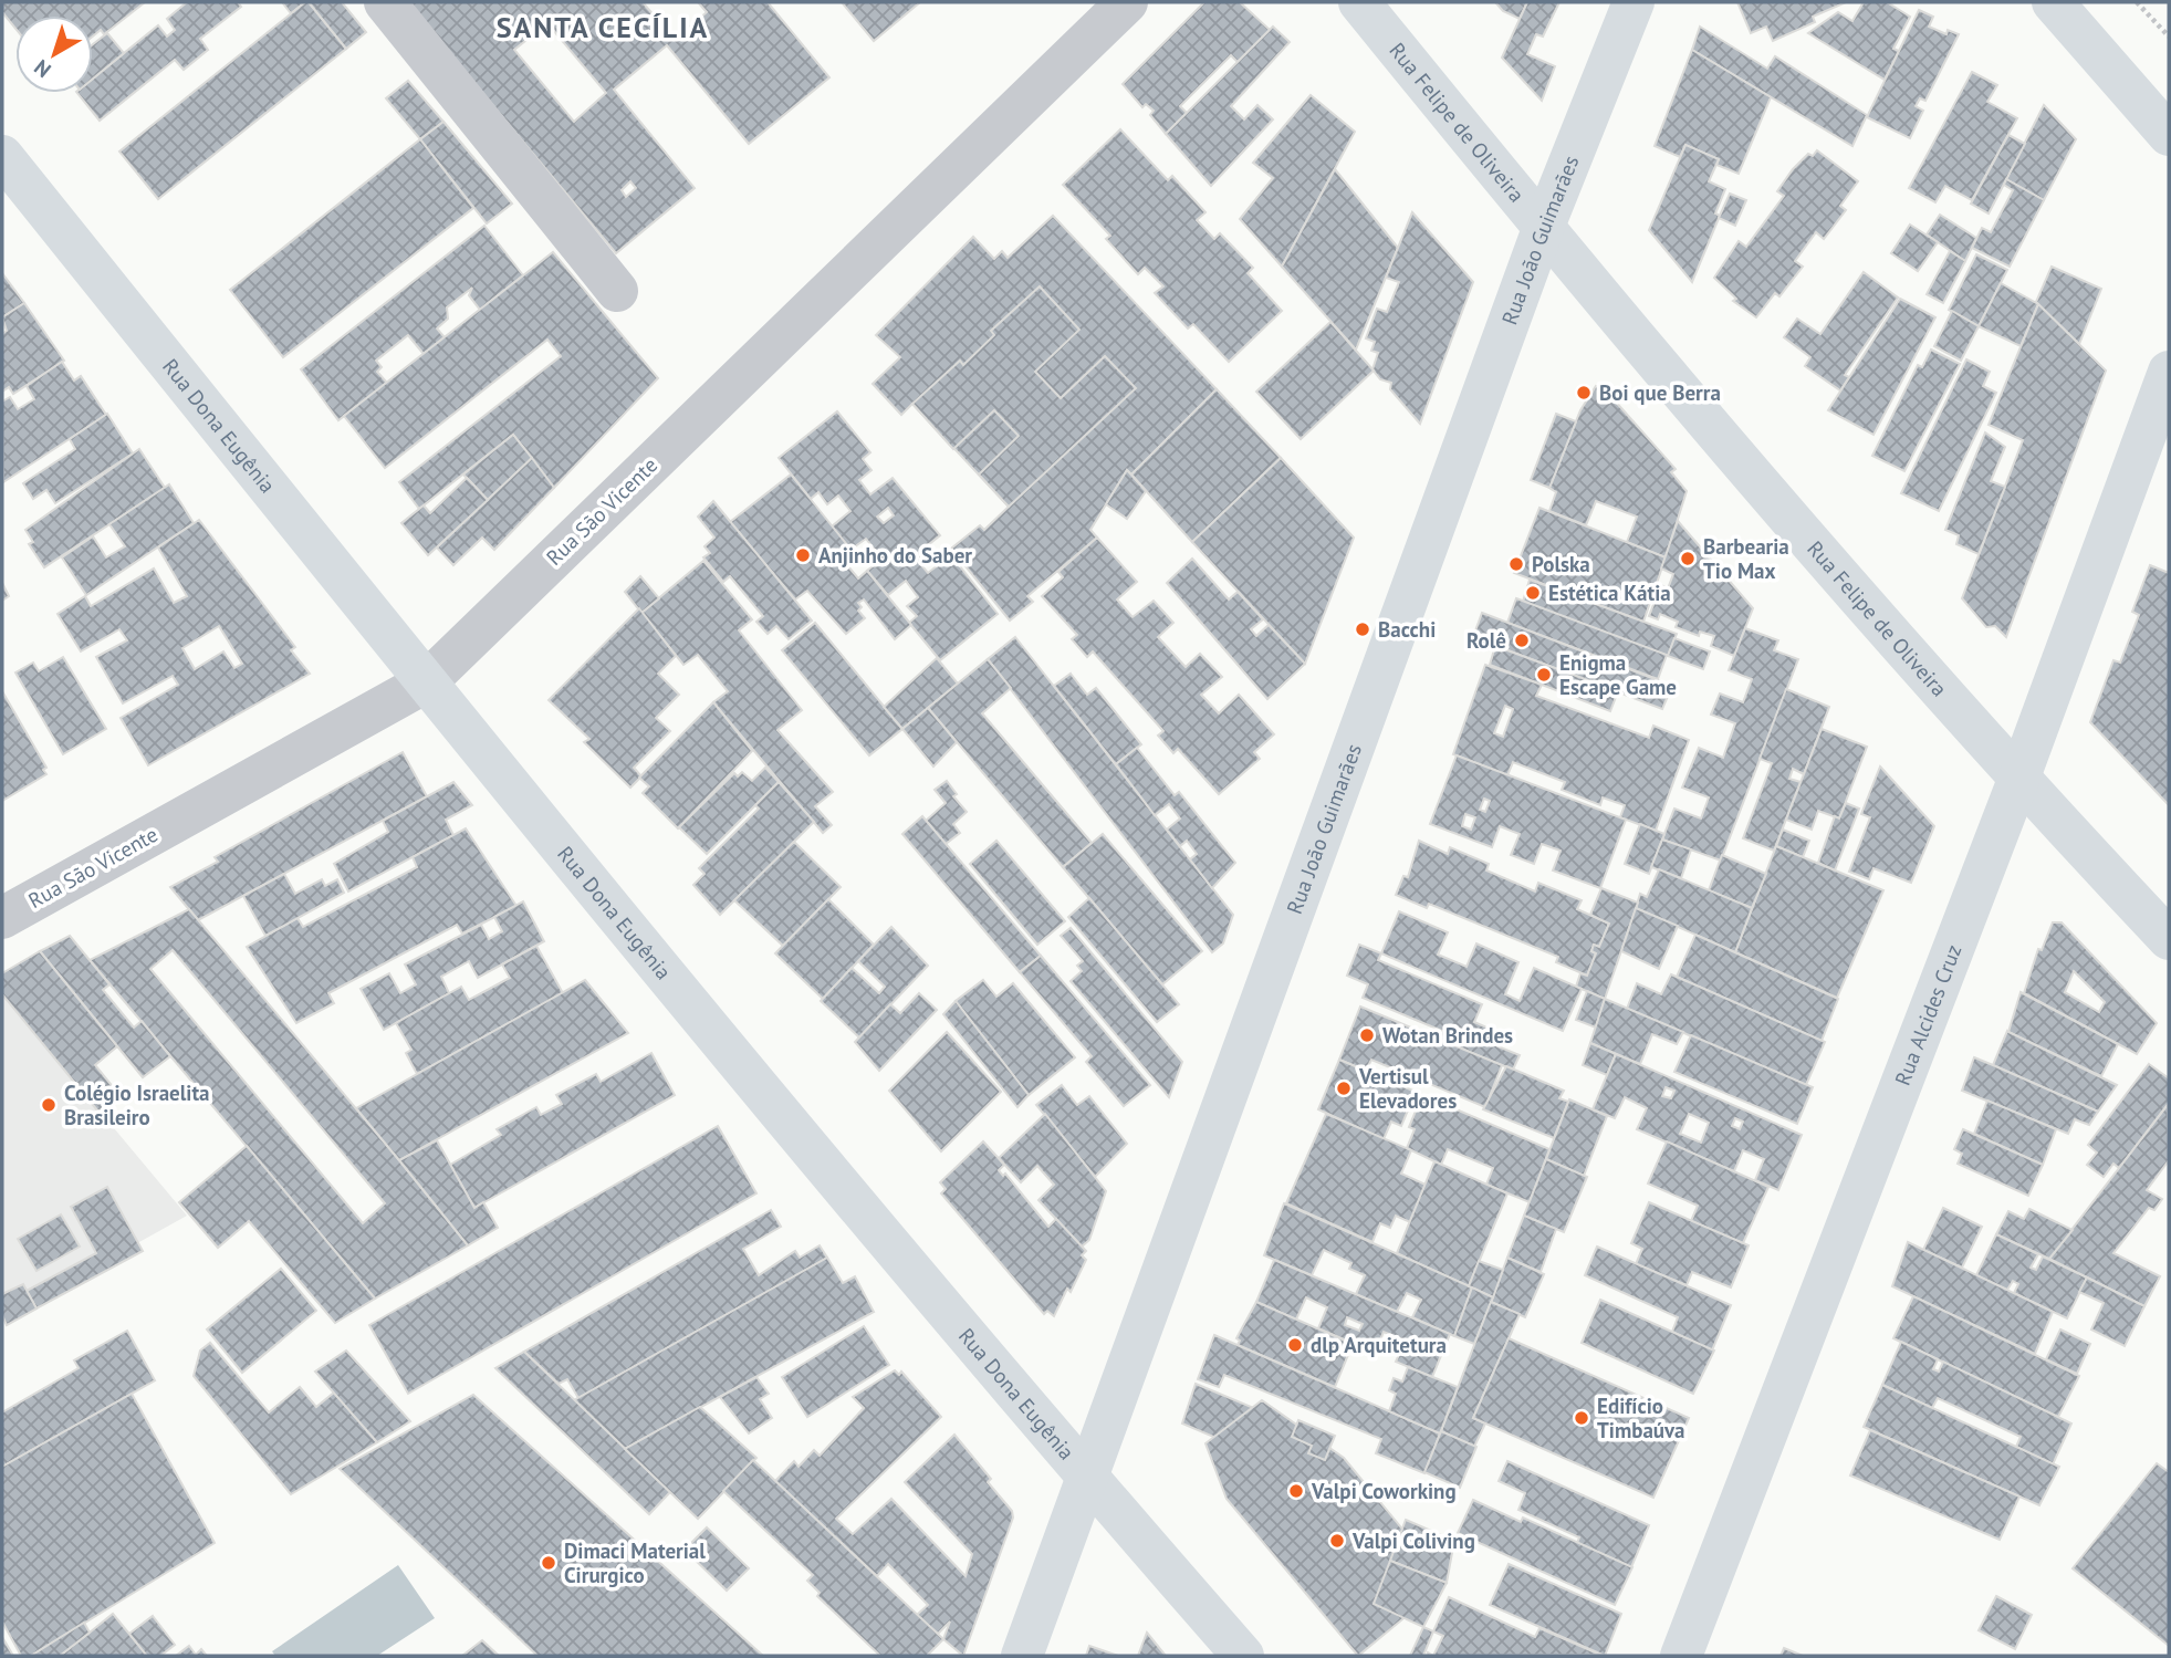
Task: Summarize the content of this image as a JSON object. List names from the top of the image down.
{
  "streets": {
    "street": [
      "Rua Felipe de Oliveira",
      "Rua João Guimarães",
      "Rua Dona Eugênia",
      "Rua São Vicente",
      "Rua Alcides Cruz"
    ]
  },
  "crossings": [
    ["Rua Felipe de Oliveira", "Rua João Guimarães"],
    ["Rua Felipe de Oliveira", "Rua Alcides Cruz"],
    ["Rua João Guimarães", "Rua Dona Eugênia"],
    ["Rua Dona Eugênia", "Rua São Vicente"]
  ],
  "districts": ["SANTA CECÍLIA"],
  "places": [
    "Boi que Berra",
    "Anjinho do Saber",
    "Barbearia Tio Max",
    "Polska",
    "Estética Kátia",
    "Bacchi",
    "Rolê",
    "Enigma Escape Game",
    "Wotan Brindes",
    "Vertisul Elevadores",
    "Colégio Israelita Brasileiro",
    "dlp Arquitetura",
    "Edifício Timbaúva",
    "Valpi Coworking",
    "Valpi Coliving",
    "Dimaci Material Cirurgico"
  ],
  "north": "bottom left"
}
